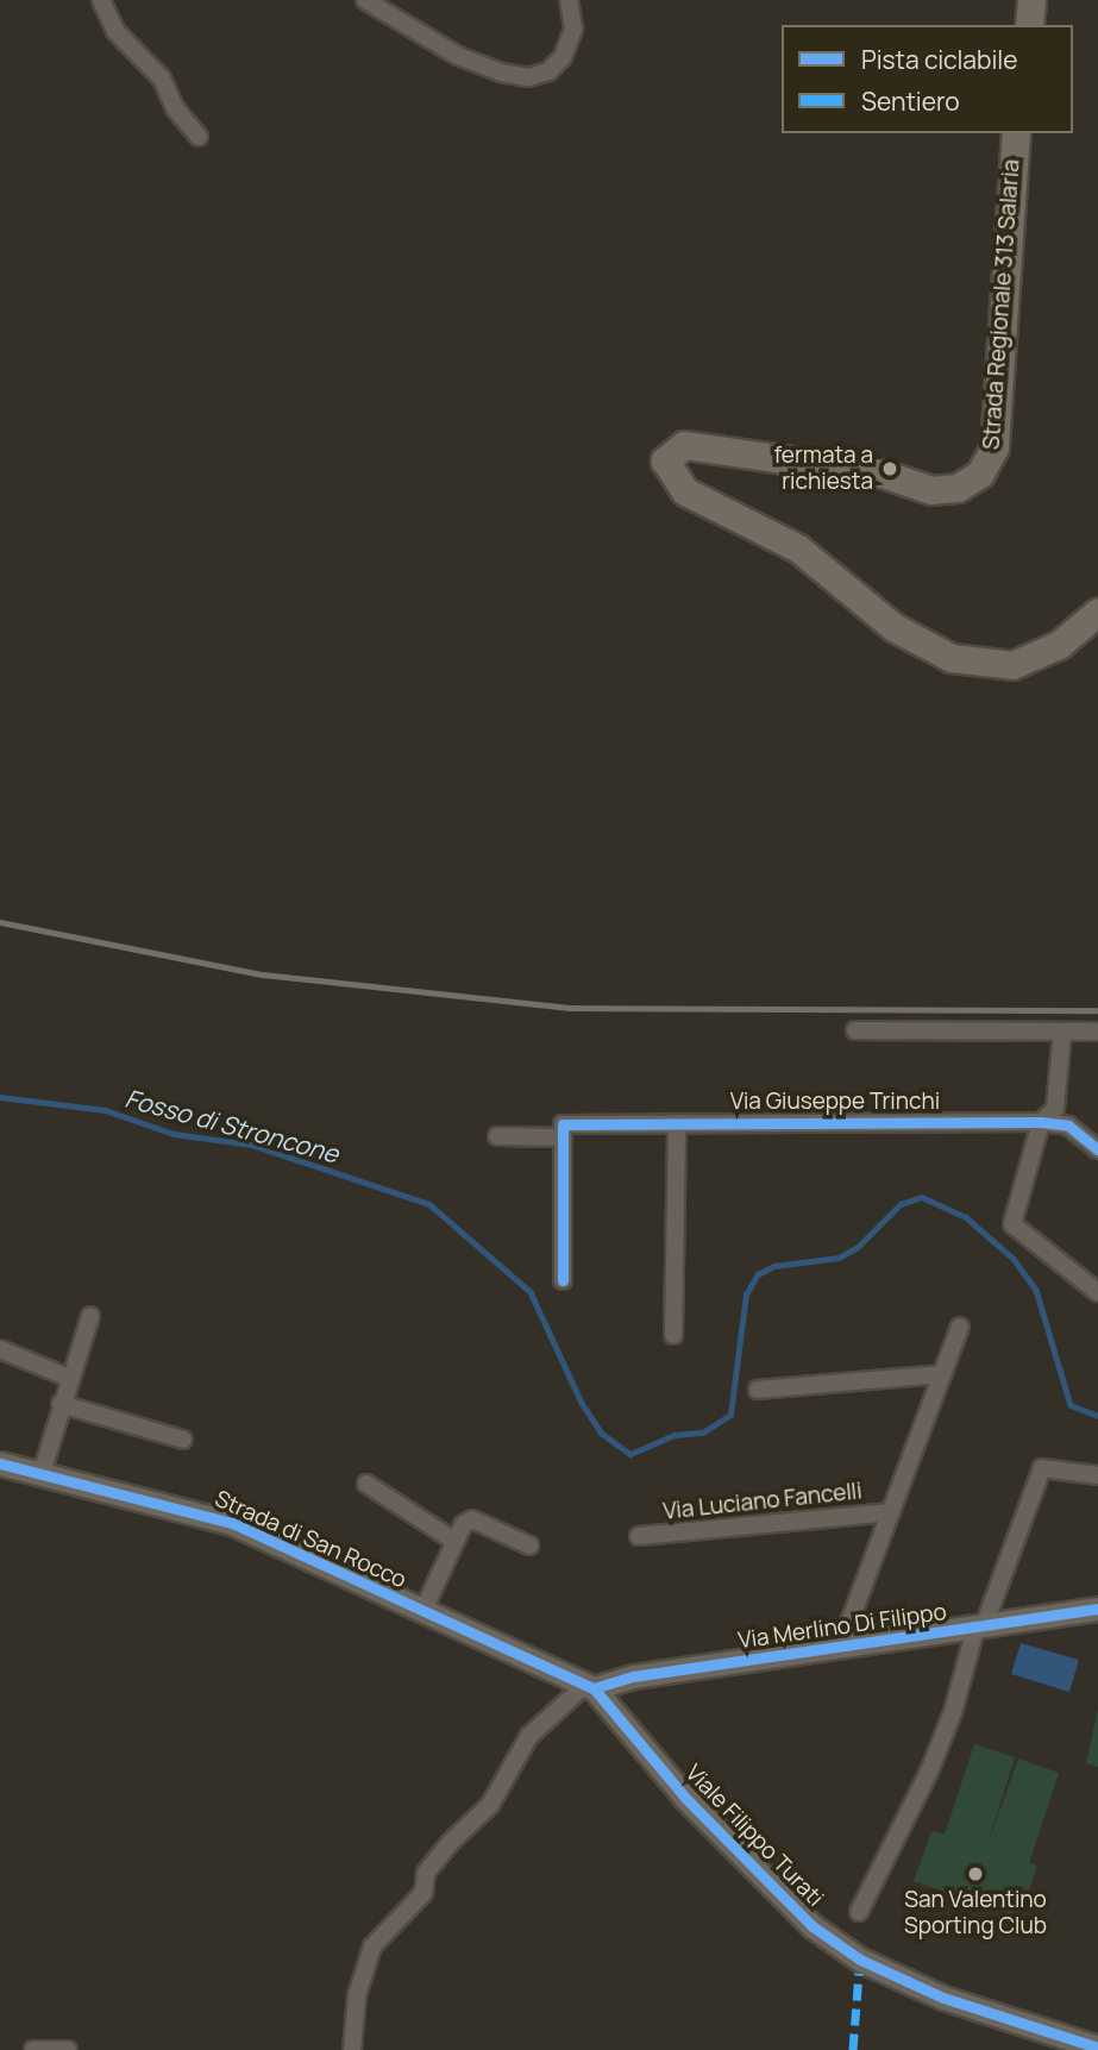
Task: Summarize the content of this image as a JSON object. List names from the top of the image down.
{
  "streets": {
    "main road": [
      "Strada Regionale 313 Salaria",
      "Strada di San Rocco",
      "Via Merlino Di Filippo",
      "Viale Filippo Turati"
    ],
    "street": ["Via Giuseppe Trinchi", "Via Luciano Fancelli"]
  },
  "crossings": [
    ["Strada di San Rocco", "Via Merlino Di Filippo"],
    ["Strada di San Rocco", "Viale Filippo Turati"],
    ["Via Merlino Di Filippo", "Viale Filippo Turati"]
  ],
  "water": ["Fosso di Stroncone"],
  "places": ["fermata a richiesta", "San Valentino Sporting Club"],
  "legend": ["Pista ciclabile", "Sentiero"]
}
